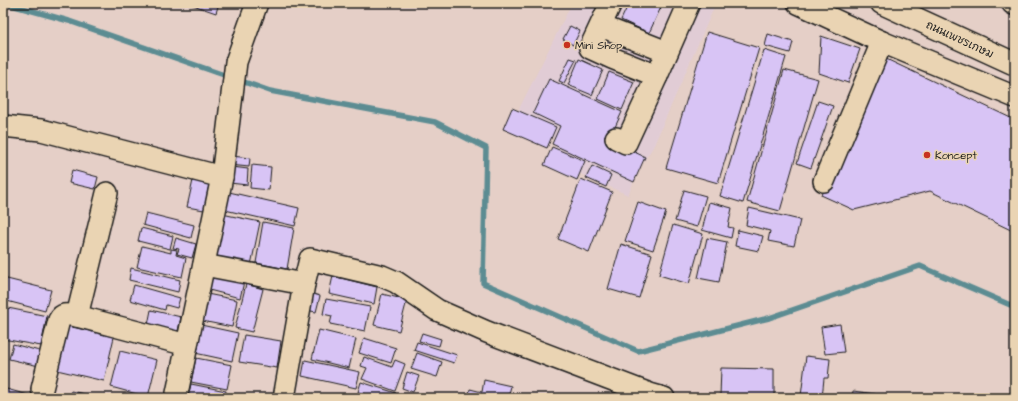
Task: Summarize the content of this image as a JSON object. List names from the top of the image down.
{
  "streets": {
    "main road": ["ถนนเพชรเกษม"]
  },
  "places": ["Mini Shop", "Koncept"]
}
